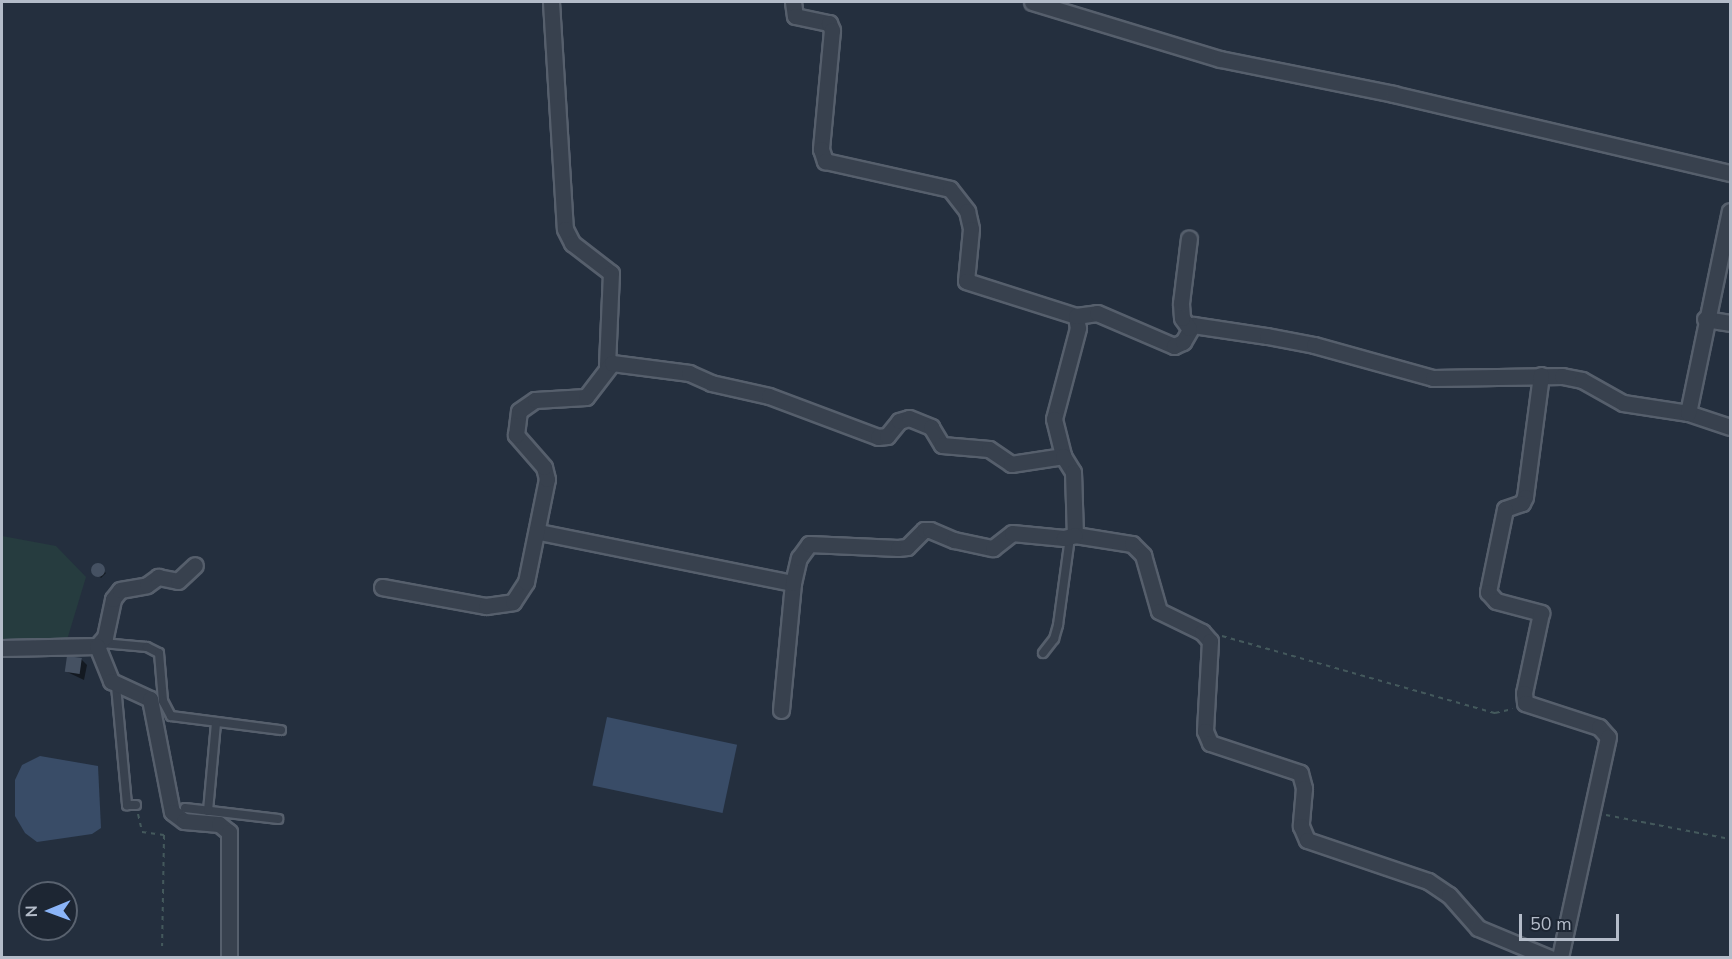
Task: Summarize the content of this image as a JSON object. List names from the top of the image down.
{
  "scale_bar": "50 m",
  "north": "left"
}
